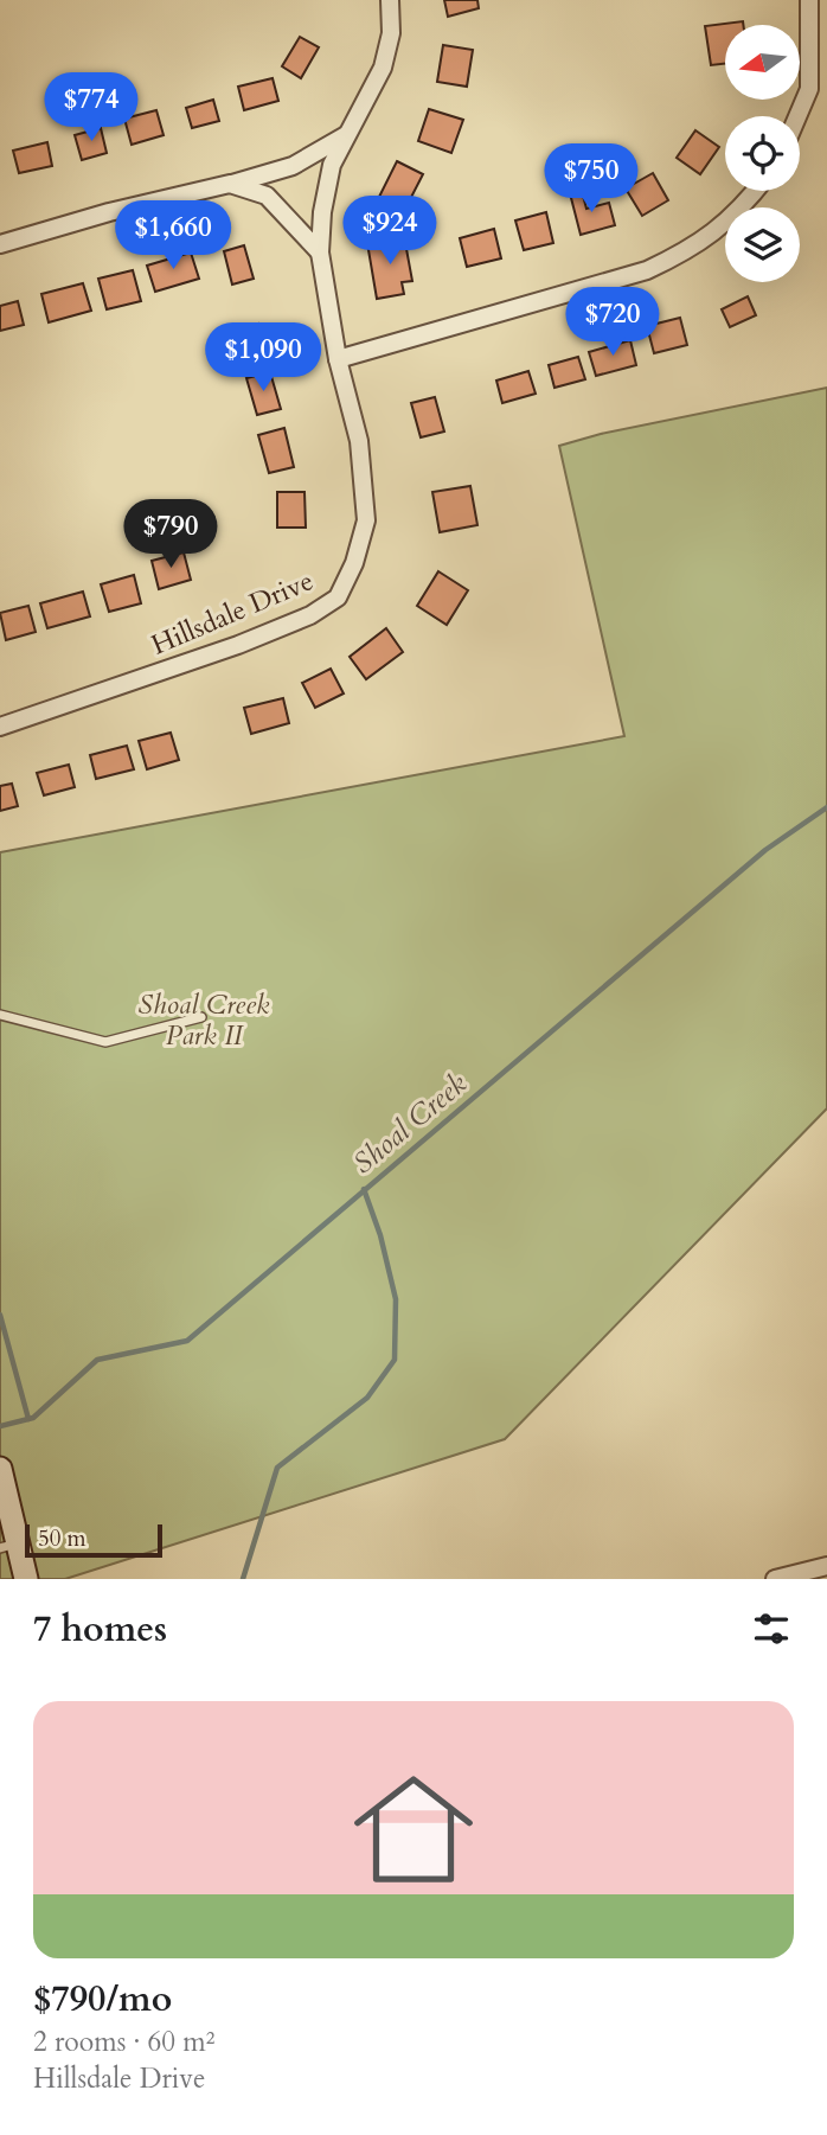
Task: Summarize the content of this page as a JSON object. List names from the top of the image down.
{
  "streets": {
    "street": ["Hillsdale Drive"]
  },
  "water": ["Shoal Creek"],
  "parks": ["Shoal Creek Park II"],
  "scale_bar": "50 m",
  "north": "left",
  "page": {
    "price": [
      "$774",
      "$750",
      "$924",
      "$1,660",
      "$720",
      "$1,090",
      "$790"
    ],
    "scale": "50 m",
    "heading": "7 homes",
    "list": [
      {
        "name": "$790/mo",
        "note": "2 rooms · 60 m² · Hillsdale Drive"
      }
    ]
  }
}
